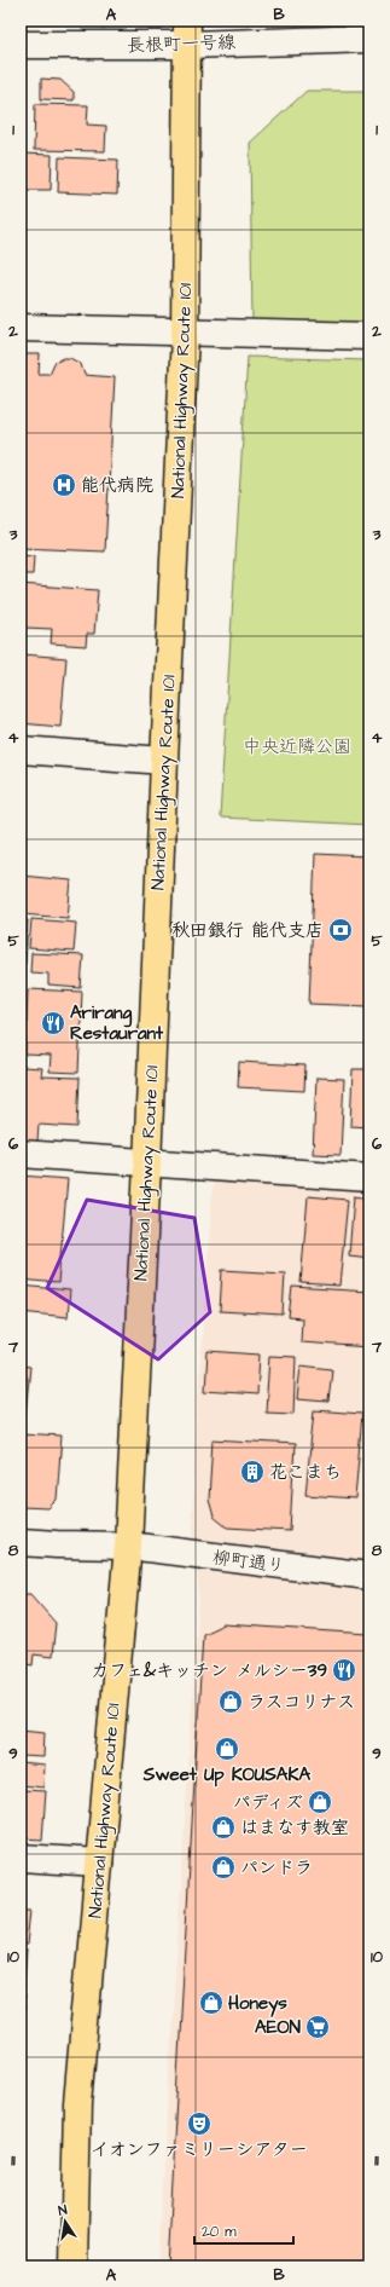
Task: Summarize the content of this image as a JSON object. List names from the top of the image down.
{
  "streets": {
    "highway": ["National Highway Route 101"],
    "street": ["長根町一号線", "柳町通り"]
  },
  "crossings": [
    ["長根町一号線", "National Highway Route 101"],
    ["National Highway Route 101", "柳町通り"]
  ],
  "parks": ["中央近隣公園"],
  "places": {
    "hospital": ["能代病院"],
    "bank": ["秋田銀行 能代支店"],
    "restaurant": ["Arirang Restaurant", "カフェ&キッチン メルシー39"],
    "building": ["花こまち"],
    "shop": [
      "ラスコリナス",
      "Sweet Up KOUSAKA",
      "パディズ",
      "はまなす教室",
      "パンドラ",
      "Honeys"
    ],
    "supermarket": ["AEON"],
    "theatre": ["イオンファミリーシアター"]
  },
  "scale_bar": "20 m",
  "north": "top",
  "grid": {
    "columns": ["A", "B"],
    "rows": [
      "1",
      "2",
      "3",
      "4",
      "5",
      "6",
      "7",
      "8",
      "9",
      "10",
      "11"
    ]
  }
}
